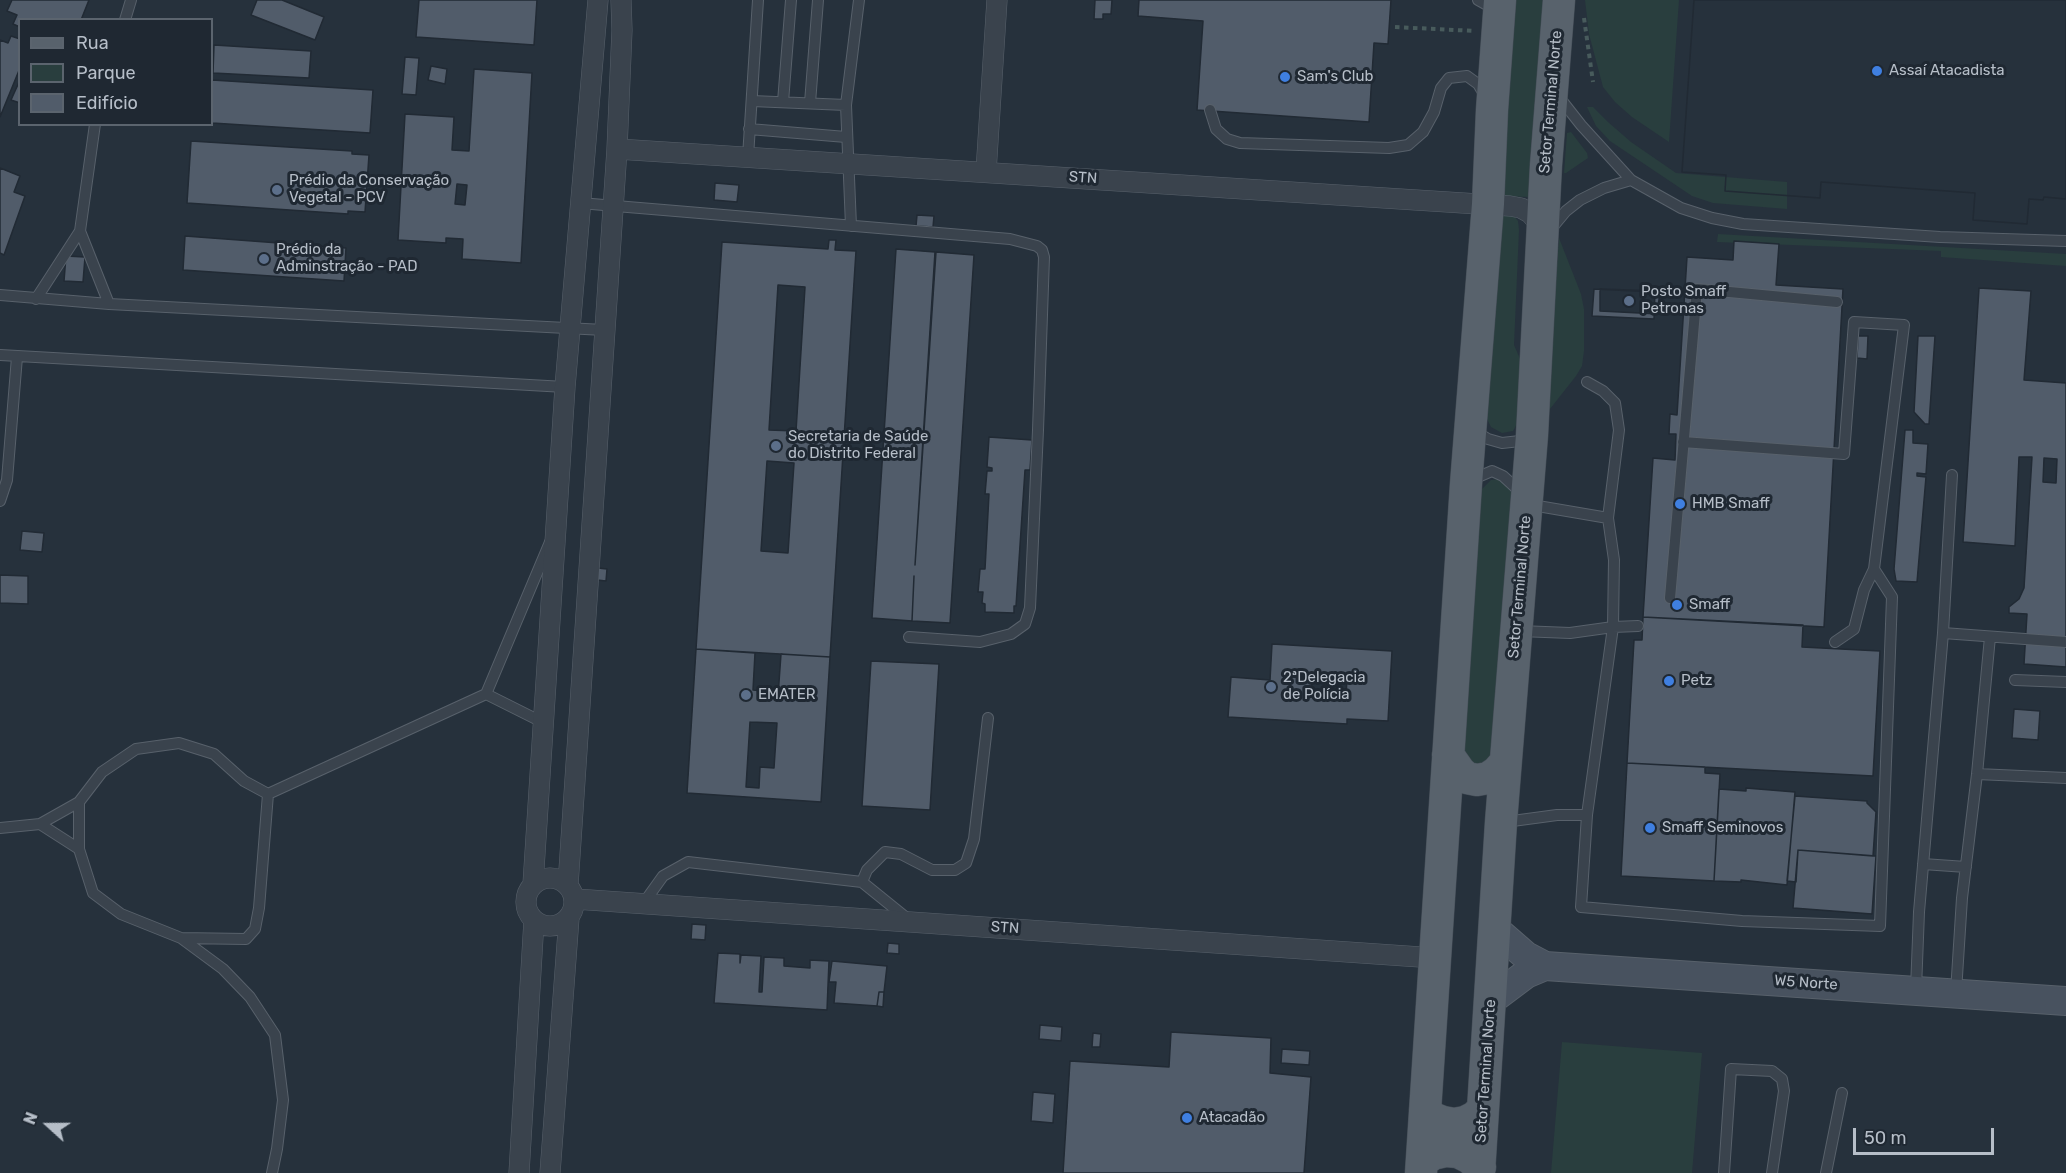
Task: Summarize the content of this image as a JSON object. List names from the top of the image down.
{
  "streets": {
    "main road": ["Setor Terminal Norte", "W5 Norte"],
    "street": ["STN"]
  },
  "crossings": [
    ["Setor Terminal Norte", "STN"],
    ["Setor Terminal Norte", "W5 Norte"]
  ],
  "places": [
    "Assaí Atacadista",
    "Sam's Club",
    "Prédio da Conservação Vegetal - PCV",
    "Prédio da Adminstração - PAD",
    "Posto Smaff Petronas",
    "Secretaria de Saúde do Distrito Federal",
    "HMB Smaff",
    "Smaff",
    "Petz",
    "2ªDelegacia de Polícia",
    "EMATER",
    "Smaff Seminovos",
    "Atacadão"
  ],
  "legend": ["Rua", "Parque", "Edifício"],
  "scale_bar": "50 m",
  "north": "left"
}
